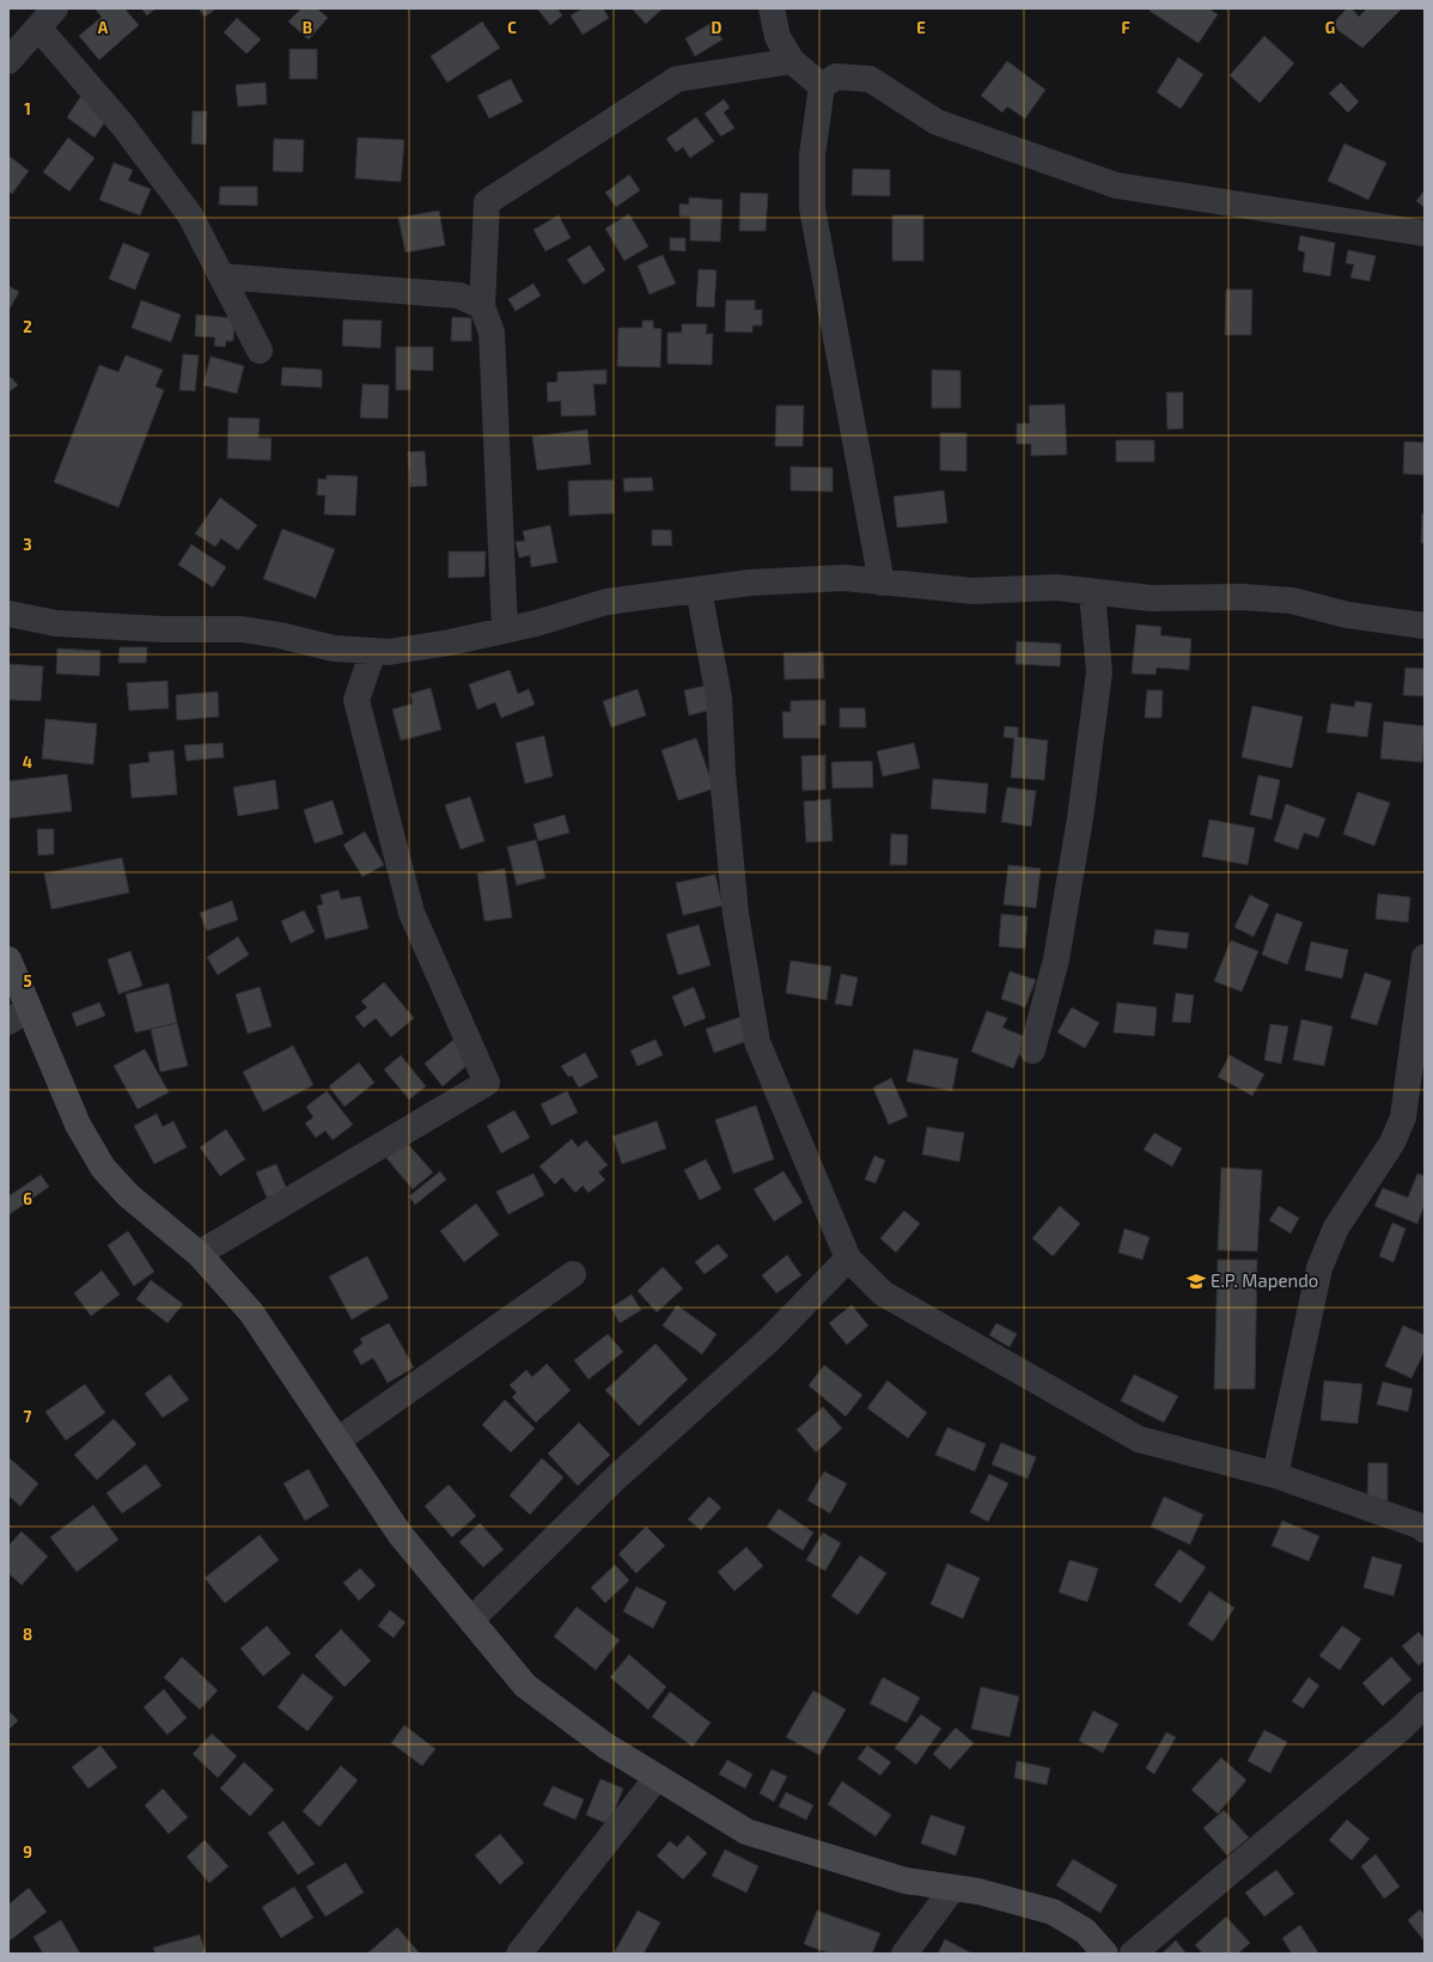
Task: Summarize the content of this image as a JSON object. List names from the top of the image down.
{
  "places": {
    "school or university": ["E.P. Mapendo"]
  },
  "grid": {
    "columns": [
      "A",
      "B",
      "C",
      "D",
      "E",
      "F",
      "G"
    ],
    "rows": [
      "1",
      "2",
      "3",
      "4",
      "5",
      "6",
      "7",
      "8",
      "9"
    ]
  }
}
